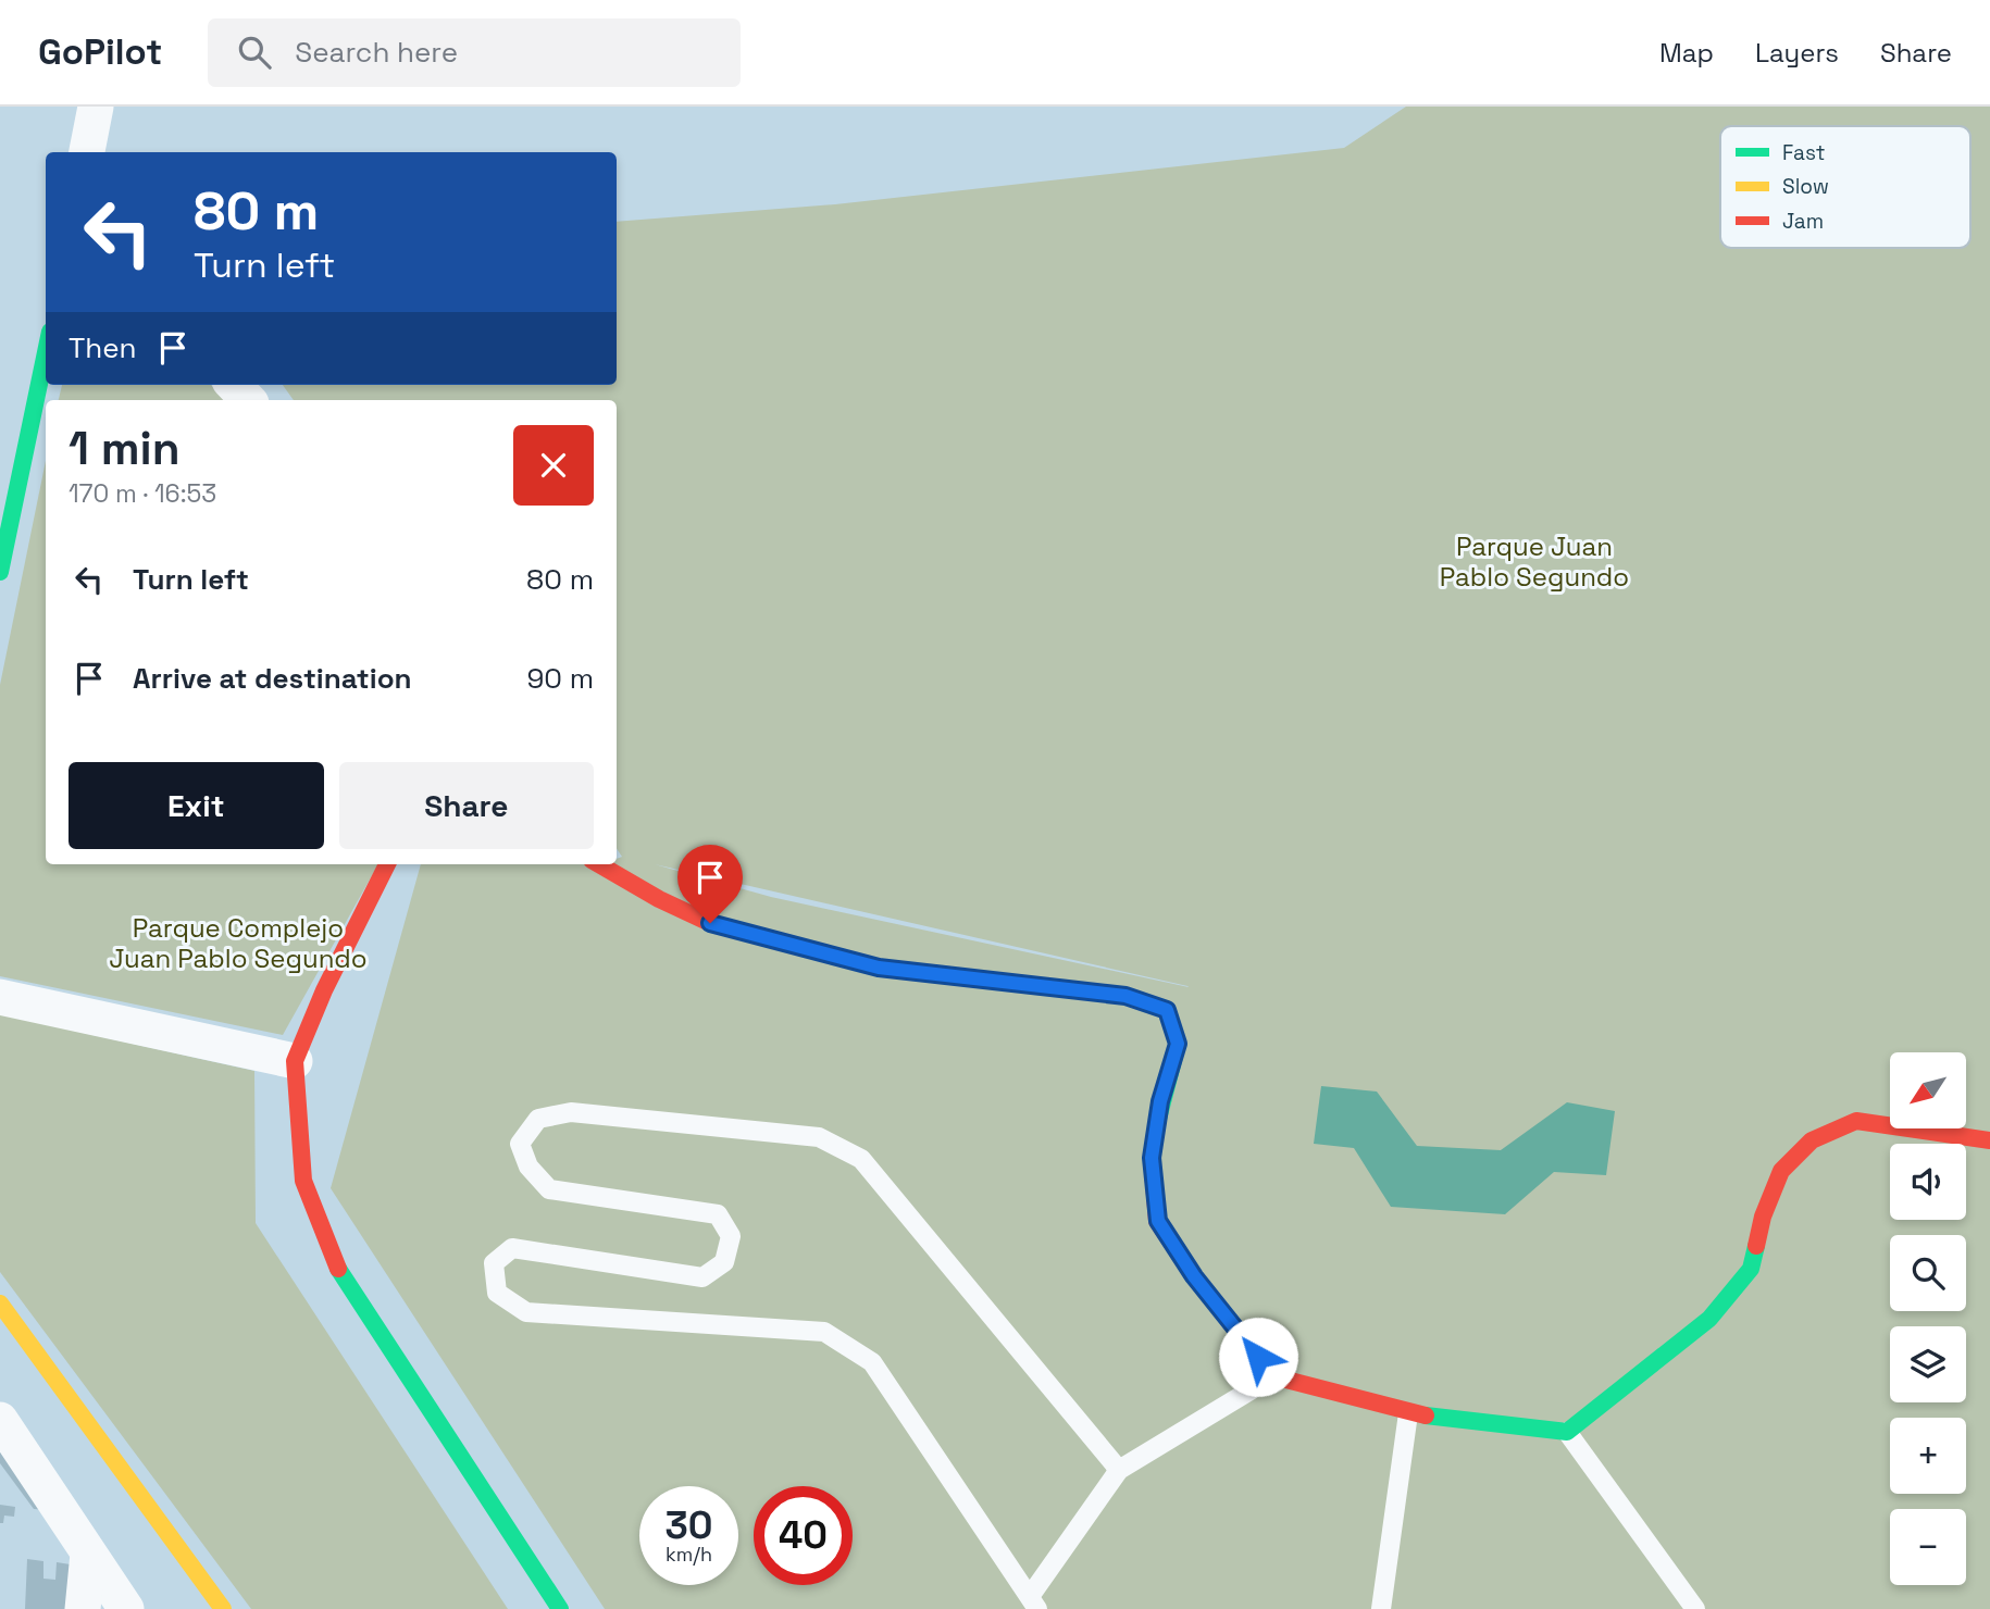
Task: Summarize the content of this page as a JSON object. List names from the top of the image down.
{
  "parks": ["Parque Juan Pablo Segundo", "Parque Complejo Juan Pablo Segundo"],
  "legend": ["Fast", "Slow", "Jam"],
  "north": "bottom left",
  "page": {
    "header": "GoPilot",
    "search": "Search here",
    "nav": ["Map", "Layers", "Share"],
    "turn": ["80 m", "Turn left"],
    "then": "Then",
    "heading": ["1 min", "170 m · 16:53"],
    "list": [
      {
        "name": "Turn left",
        "value": "80 m"
      },
      {
        "name": "Arrive at destination",
        "value": "90 m"
      }
    ],
    "buttons": ["Exit", "Share"],
    "map_buttons": ["+", "−"],
    "speed": "30 km/h",
    "limit": "40"
  }
}
